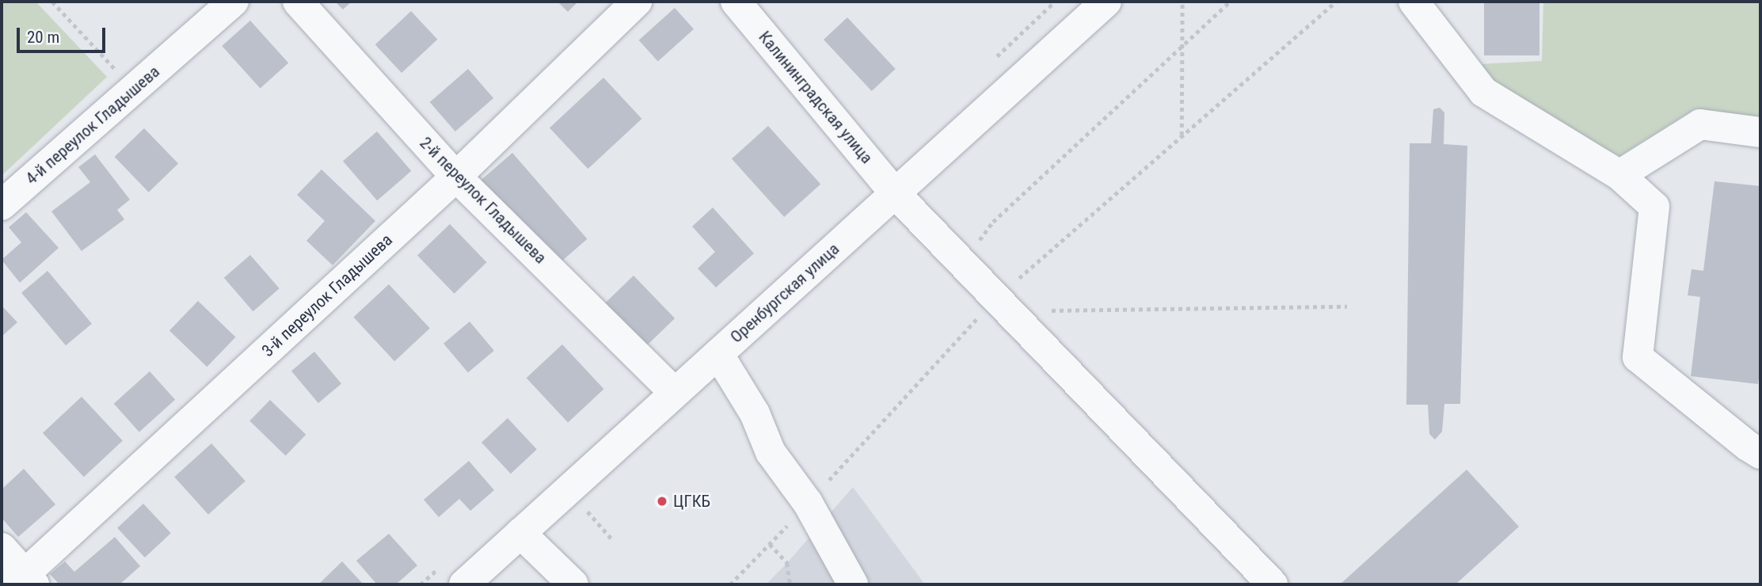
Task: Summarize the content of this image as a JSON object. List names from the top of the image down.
{
  "streets": {
    "street": [
      "Калининградская улица",
      "4-й переулок Гладышева",
      "2-й переулок Гладышева",
      "Оренбургская улица",
      "3-й переулок Гладышева"
    ]
  },
  "crossings": [
    ["Калининградская улица", "Оренбургская улица"],
    ["2-й переулок Гладышева", "Оренбургская улица"],
    ["2-й переулок Гладышева", "3-й переулок Гладышева"]
  ],
  "places": ["ЦГКБ"],
  "scale_bar": "20 m"
}
